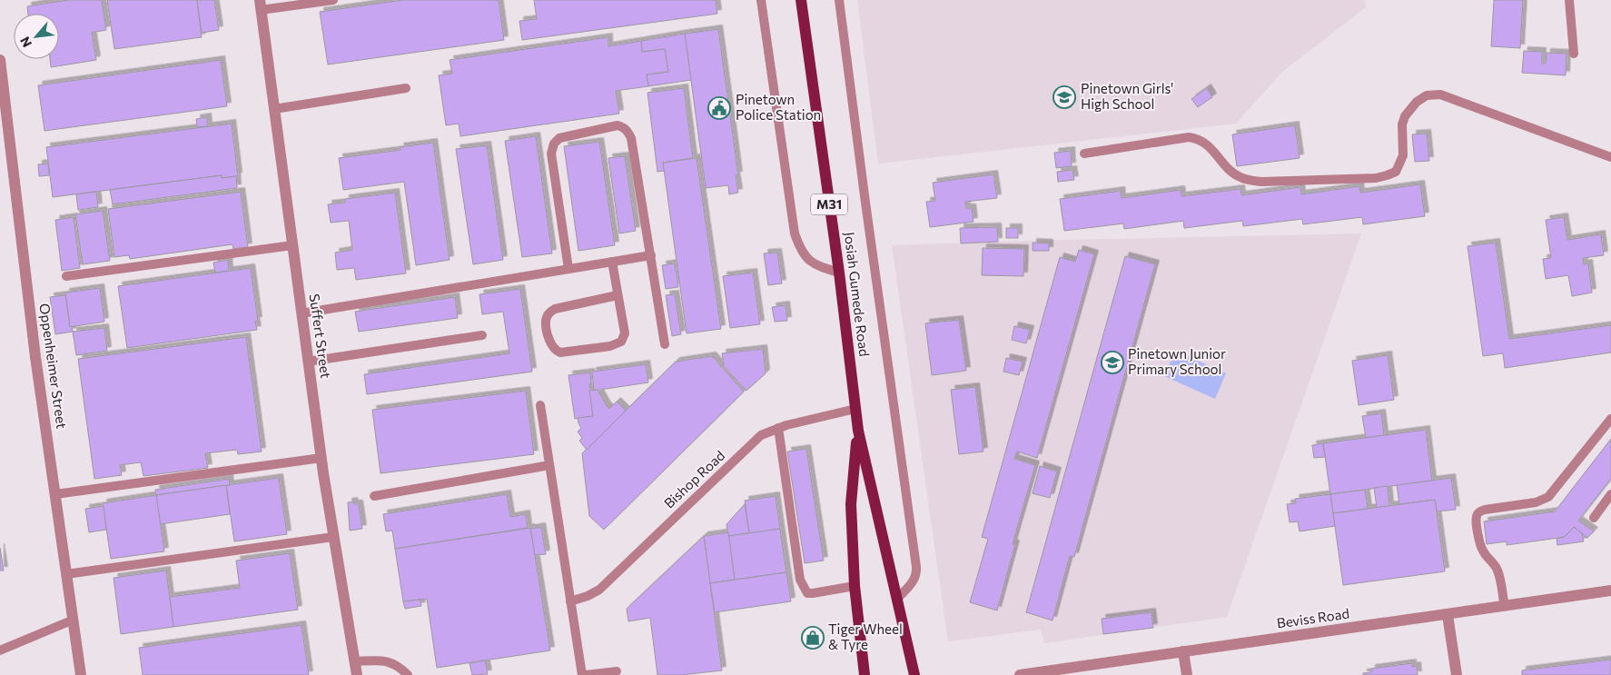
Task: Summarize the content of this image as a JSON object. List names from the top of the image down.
{
  "streets": {
    "main road": ["M31", "Josiah Gumede Road"],
    "street": ["Suffert Street", "Oppenheimer Street", "Beviss Road"],
    "lane": ["Bishop Road"]
  },
  "crossings": [
    ["Josiah Gumede Road", "Bishop Road"]
  ],
  "places": {
    "school or university": ["Pinetown Girls' High School", "Pinetown Junior Primary School"],
    "public building": ["Pinetown Police Station"],
    "shop": ["Tiger Wheel & Tyre"]
  },
  "north": "bottom left"
}
